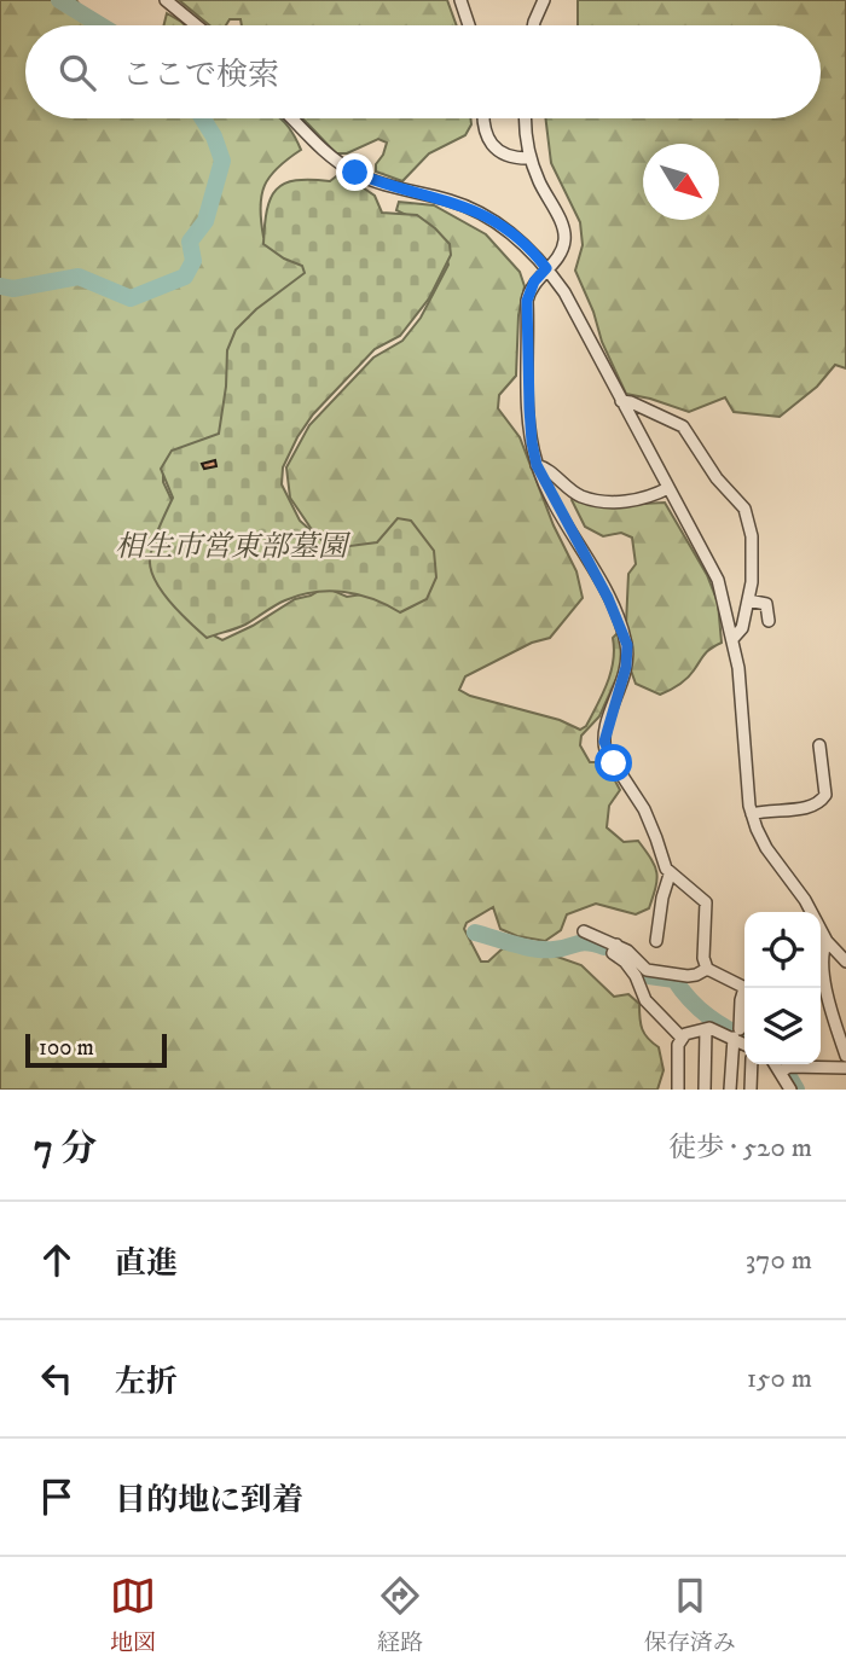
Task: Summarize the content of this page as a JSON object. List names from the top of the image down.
{
  "parks": ["相生市営東部墓園"],
  "scale_bar": "100 m",
  "north": "bottom right",
  "page": {
    "search": "ここで検索",
    "scale": "100 m",
    "heading": ["7 分", "徒歩 · 520 m"],
    "list": [
      ["直進", "370 m"],
      ["左折", "150 m"],
      "目的地に到着"
    ],
    "nav": ["地図", "経路", "保存済み"]
  }
}
